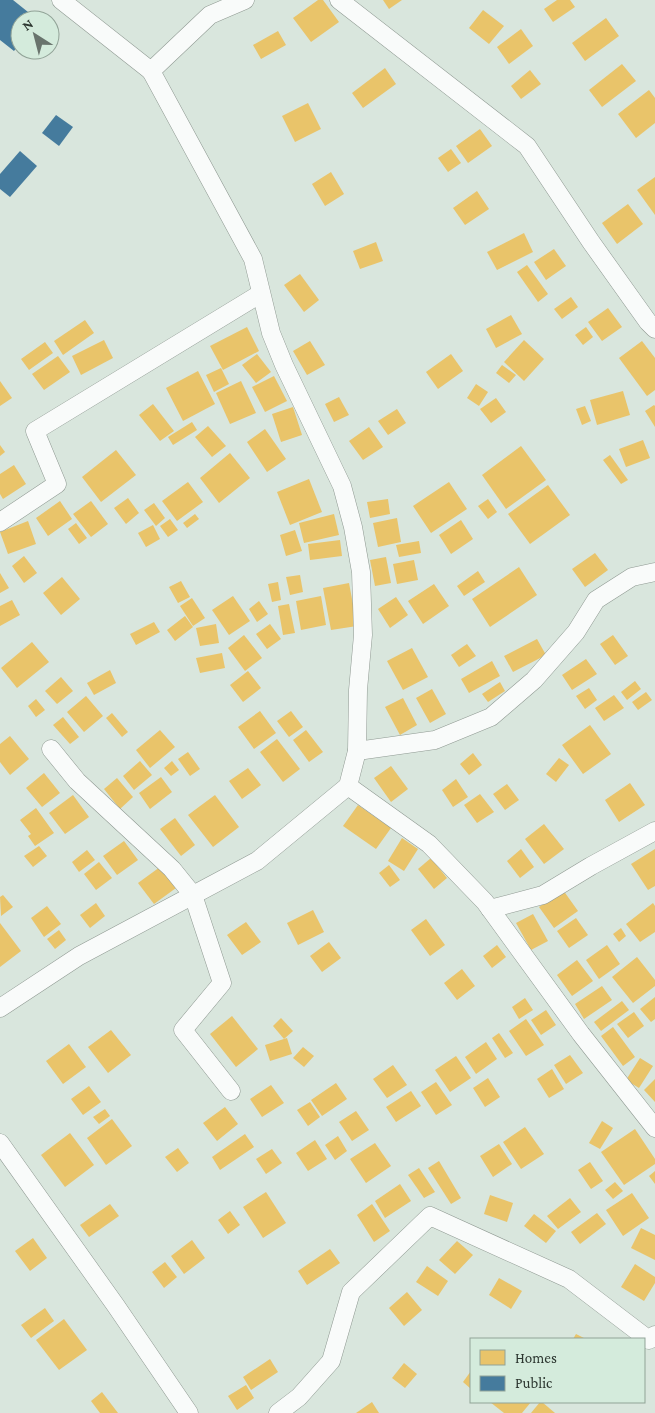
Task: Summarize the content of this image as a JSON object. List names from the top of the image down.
{
  "legend": ["Homes", "Public"],
  "north": "top left"
}
